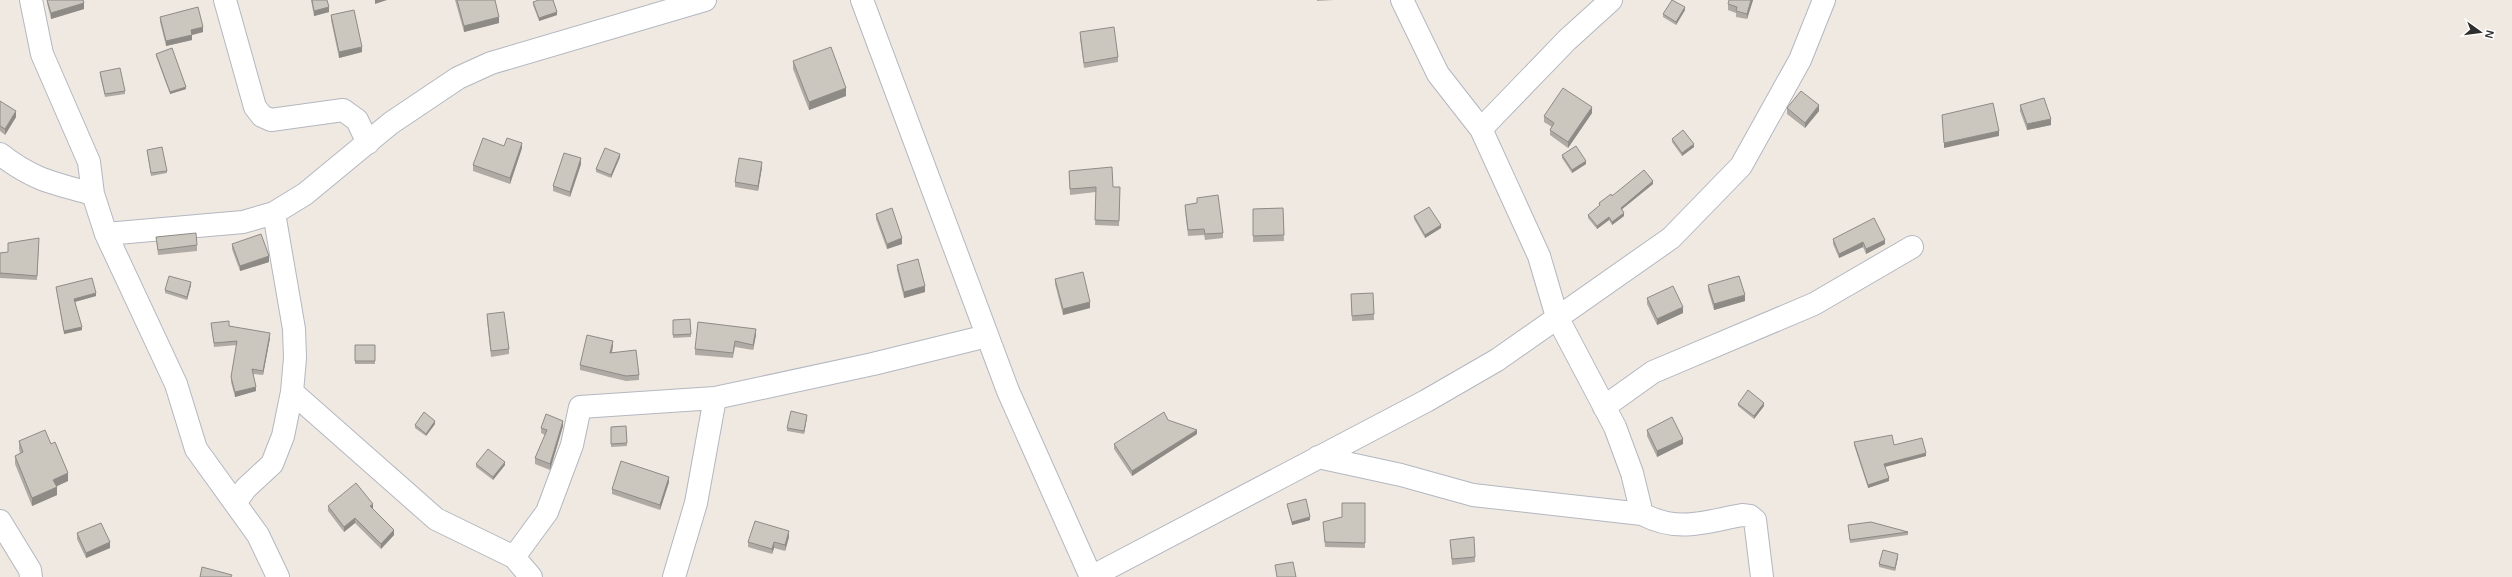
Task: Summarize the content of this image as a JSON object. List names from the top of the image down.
{
  "north": "right"
}
